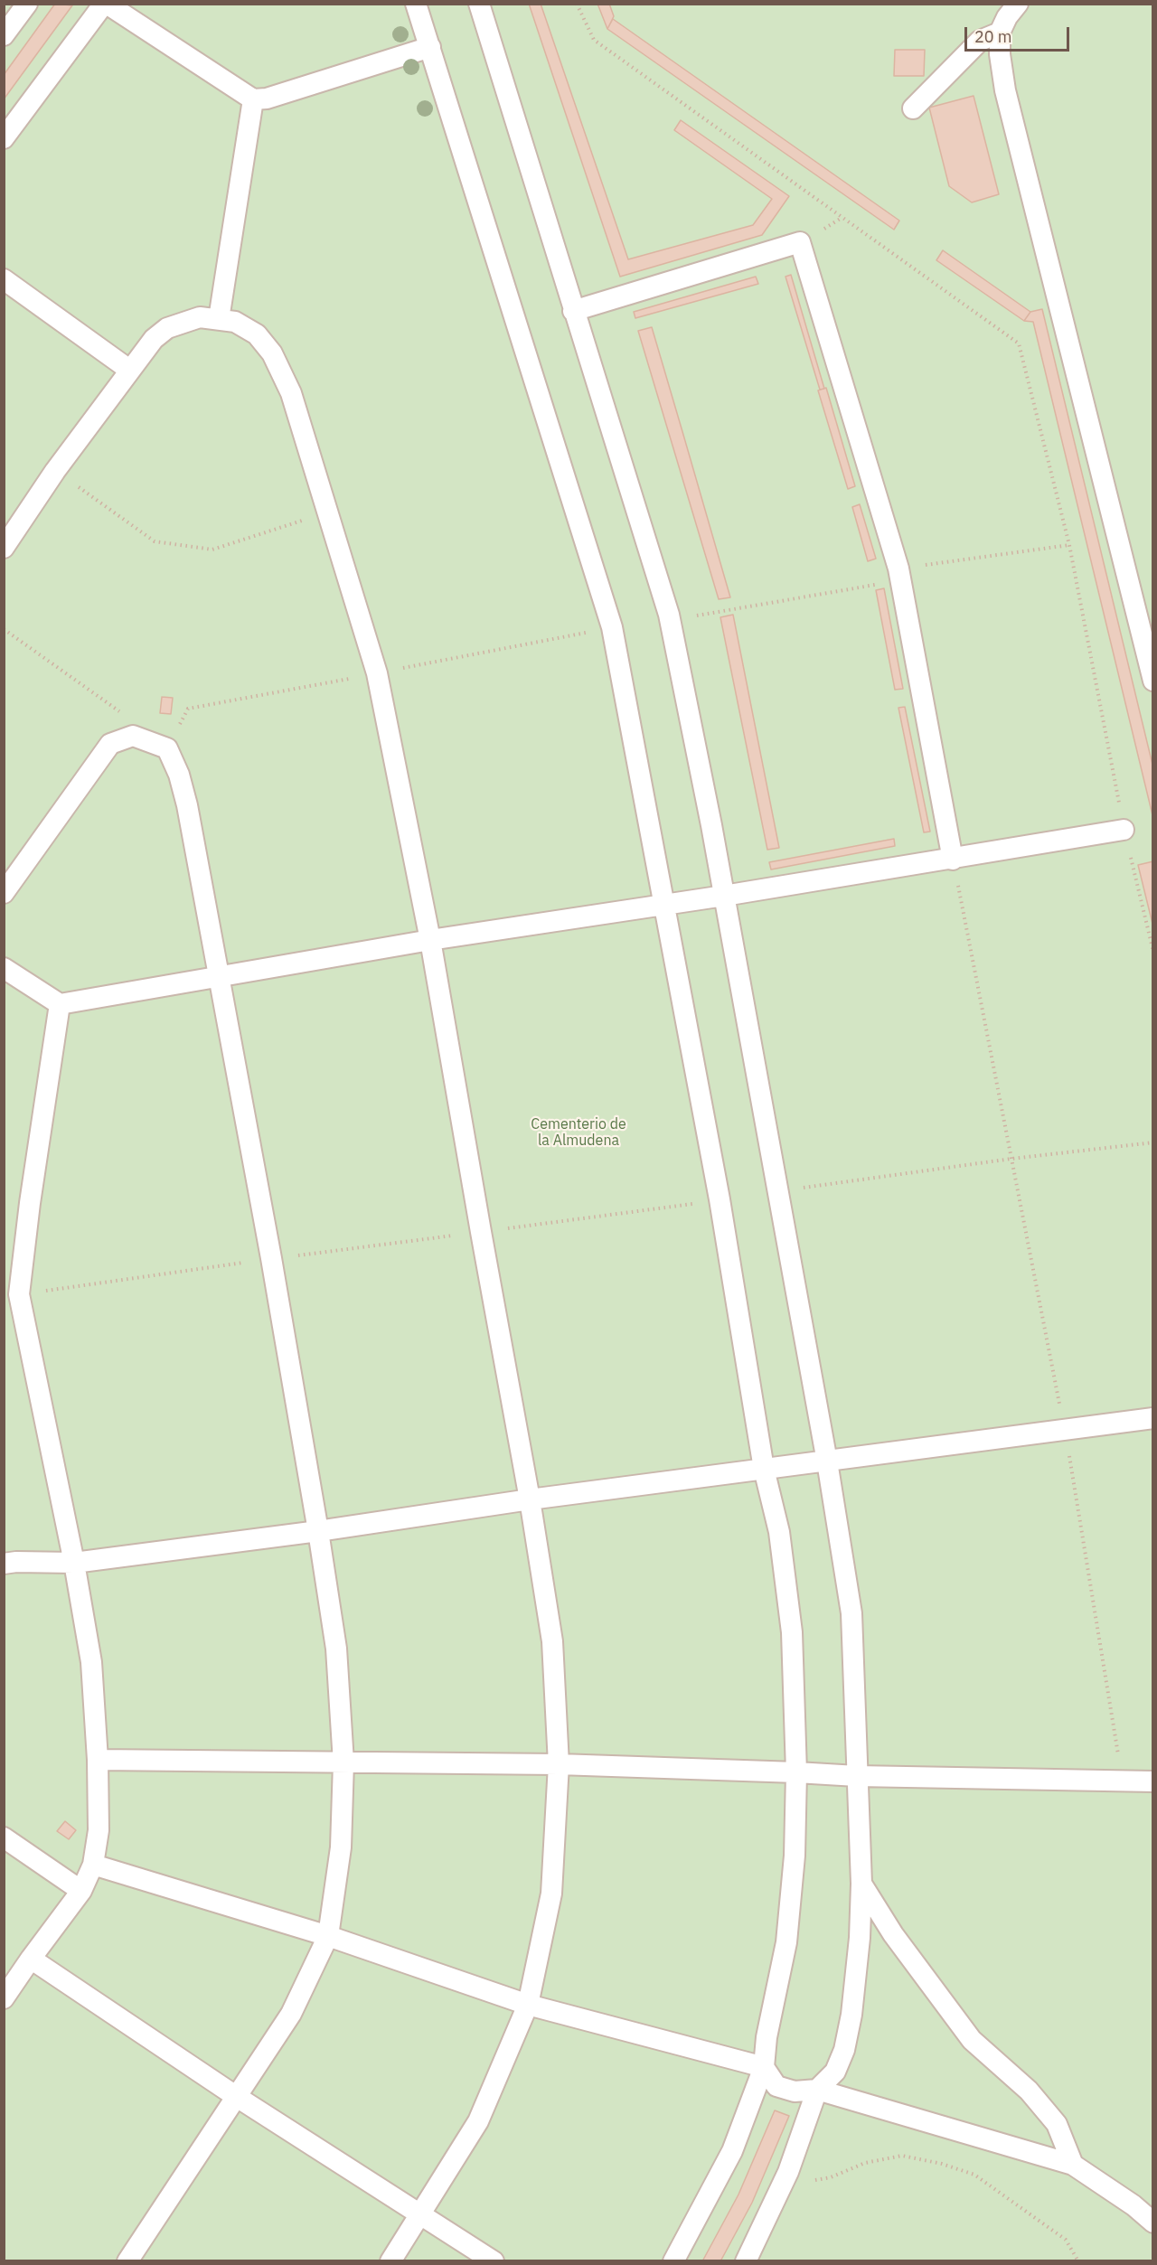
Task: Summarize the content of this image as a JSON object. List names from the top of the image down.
{
  "parks": ["Cementerio de la Almudena"],
  "scale_bar": "20 m"
}
